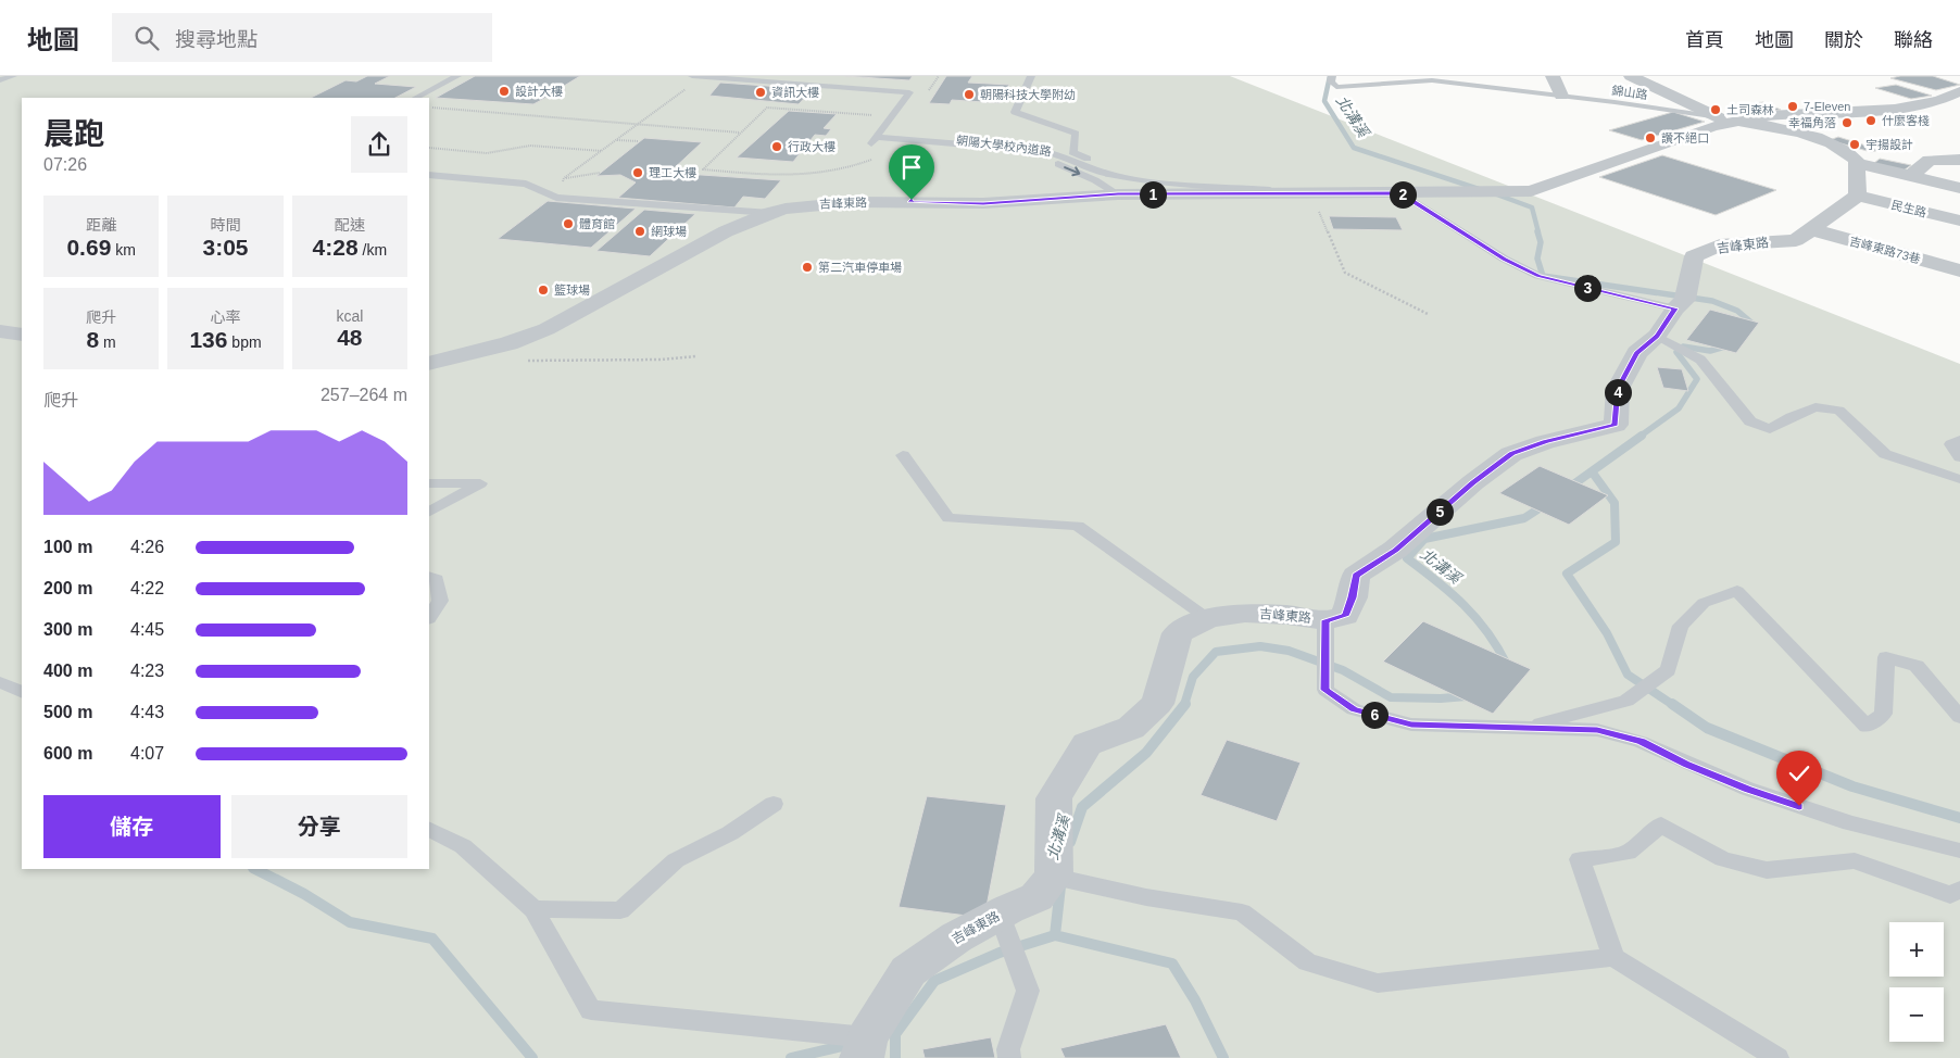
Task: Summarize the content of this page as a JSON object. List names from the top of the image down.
{
  "streets": {
    "street": ["吉峰東路", "民生路", "吉峰東路73巷"],
    "lane": ["錦山路", "朝陽大學校內道路"]
  },
  "crossings": [
    ["錦山路", "吉峰東路"],
    ["朝陽大學校內道路", "吉峰東路"],
    ["吉峰東路", "民生路"],
    ["吉峰東路", "吉峰東路73巷"]
  ],
  "water": ["北溝溪"],
  "places": [
    "設計大樓",
    "資訊大樓",
    "朝陽科技大學附幼",
    "7-Eleven",
    "土司森林",
    "什麼客棧",
    "幸福角落",
    "讚不絕口",
    "宇揚設計",
    "行政大樓",
    "理工大樓",
    "體育館",
    "網球場",
    "第二汽車停車場",
    "籃球場"
  ],
  "page": {
    "header": "地圖",
    "search": "搜尋地點",
    "nav": [
      "首頁",
      "地圖",
      "關於",
      "聯絡"
    ],
    "heading": ["晨跑", "07:26"],
    "pins": [
      "1",
      "2",
      "3",
      "4",
      "5",
      "6"
    ],
    "stats": [
      ["距離", "0.69 km"],
      ["時間", "3:05"],
      ["配速", "4:28 /km"],
      ["爬升", "8 m"],
      ["心率", "136 bpm"],
      ["kcal", "48"]
    ],
    "chart": ["爬升", "257–264 m"],
    "list": [
      {
        "name": "100 m",
        "note": "4:26"
      },
      {
        "name": "200 m",
        "note": "4:22"
      },
      {
        "name": "300 m",
        "note": "4:45"
      },
      {
        "name": "400 m",
        "note": "4:23"
      },
      {
        "name": "500 m",
        "note": "4:43"
      },
      {
        "name": "600 m",
        "note": "4:07"
      }
    ],
    "buttons": ["儲存", "分享"],
    "map_buttons": ["+", "−"]
  }
}
